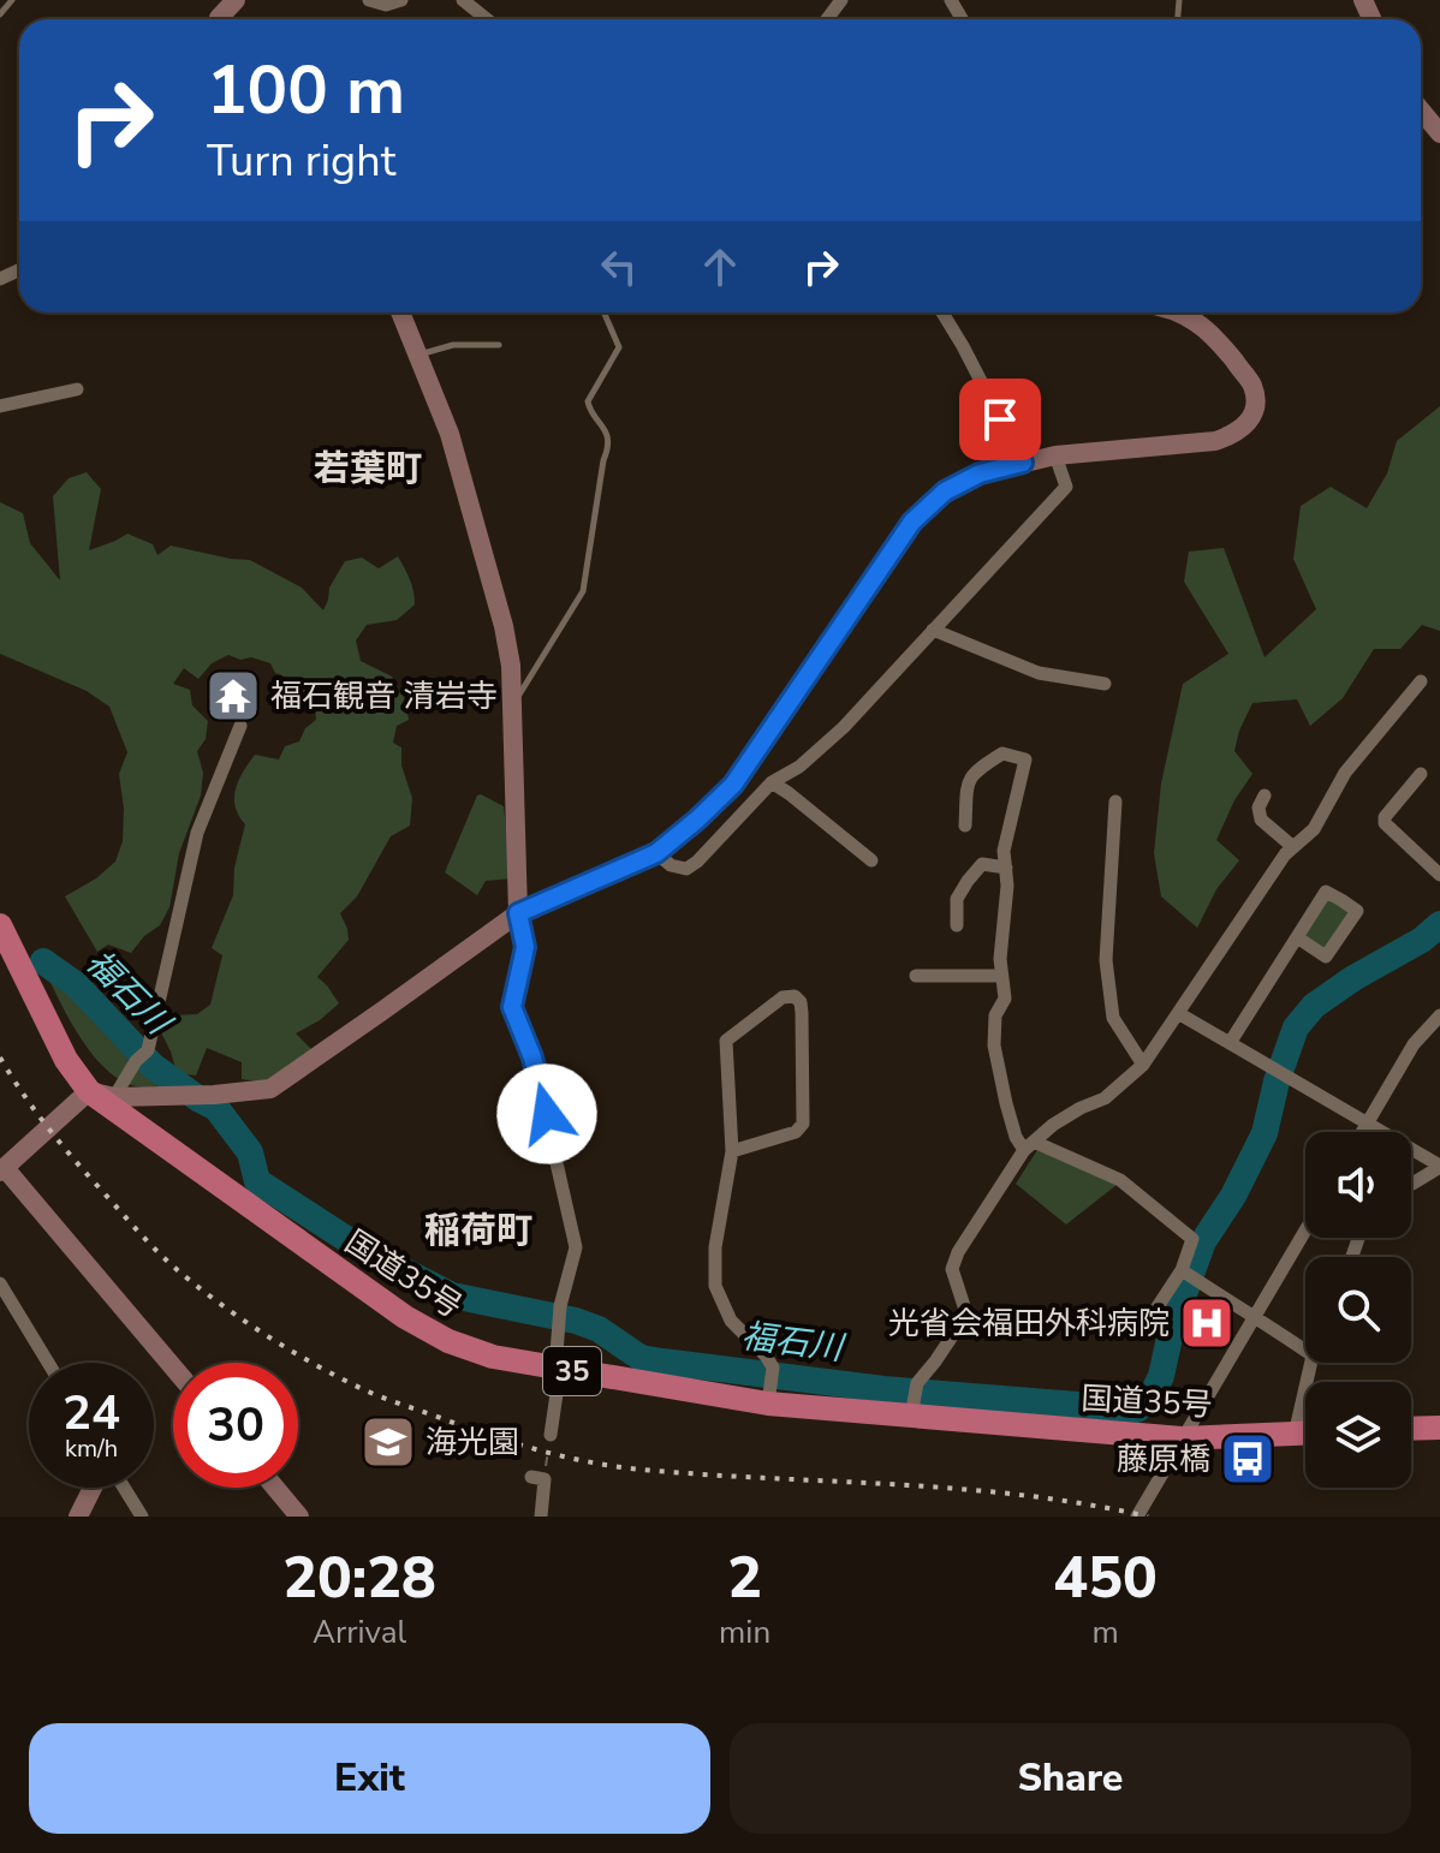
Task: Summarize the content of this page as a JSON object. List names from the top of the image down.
{
  "streets": {
    "highway": ["国道35号", "35"]
  },
  "districts": ["若葉町", "稲荷町"],
  "water": ["福石川"],
  "places": {
    "temple": ["福石観音 清岩寺"],
    "hospital": ["光省会福田外科病院"],
    "school or university": ["海光園"],
    "bus stop": ["藤原橋"]
  },
  "page": {
    "turn": ["100 m", "Turn right"],
    "speed": "24 km/h",
    "limit": "30",
    "eta": [
      "20:28",
      "Arrival",
      "2",
      "min",
      "450",
      "m"
    ],
    "buttons": ["Exit", "Share"]
  }
}
